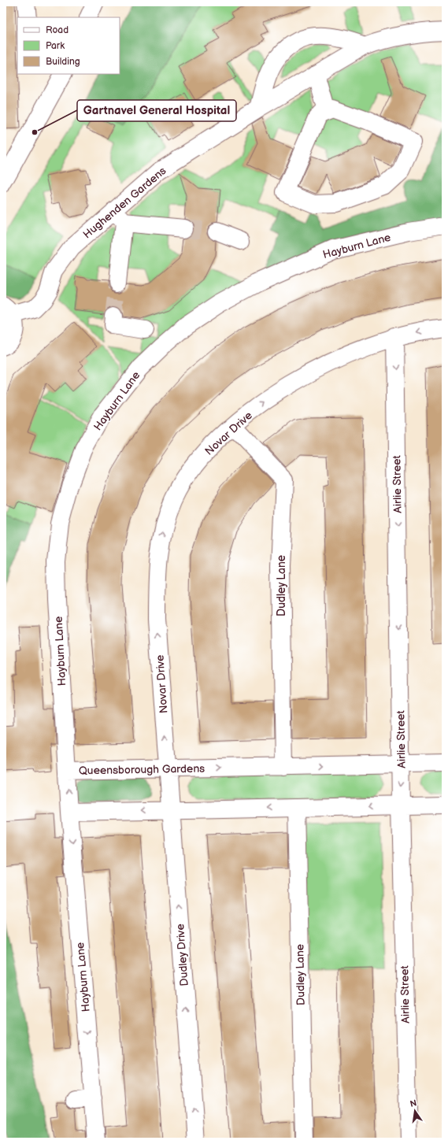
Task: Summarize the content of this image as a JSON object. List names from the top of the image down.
{
  "streets": {
    "street": [
      "Hughenden Gardens",
      "Hayburn Lane",
      "Novar Drive",
      "Airlie Street",
      "Dudley Lane",
      "Queensborough Gardens",
      "Dudley Drive"
    ]
  },
  "crossings": [
    ["Hayburn Lane", "Queensborough Gardens"],
    ["Novar Drive", "Airlie Street"],
    ["Novar Drive", "Dudley Lane"],
    ["Novar Drive", "Queensborough Gardens"],
    ["Novar Drive", "Dudley Drive"],
    ["Airlie Street", "Queensborough Gardens"],
    ["Dudley Lane", "Queensborough Gardens"],
    ["Queensborough Gardens", "Dudley Drive"]
  ],
  "one_way": ["Airlie Street", "Dudley Drive"],
  "places": ["Gartnavel General Hospital"],
  "legend": ["Road", "Park", "Building"],
  "north": "top"
}
